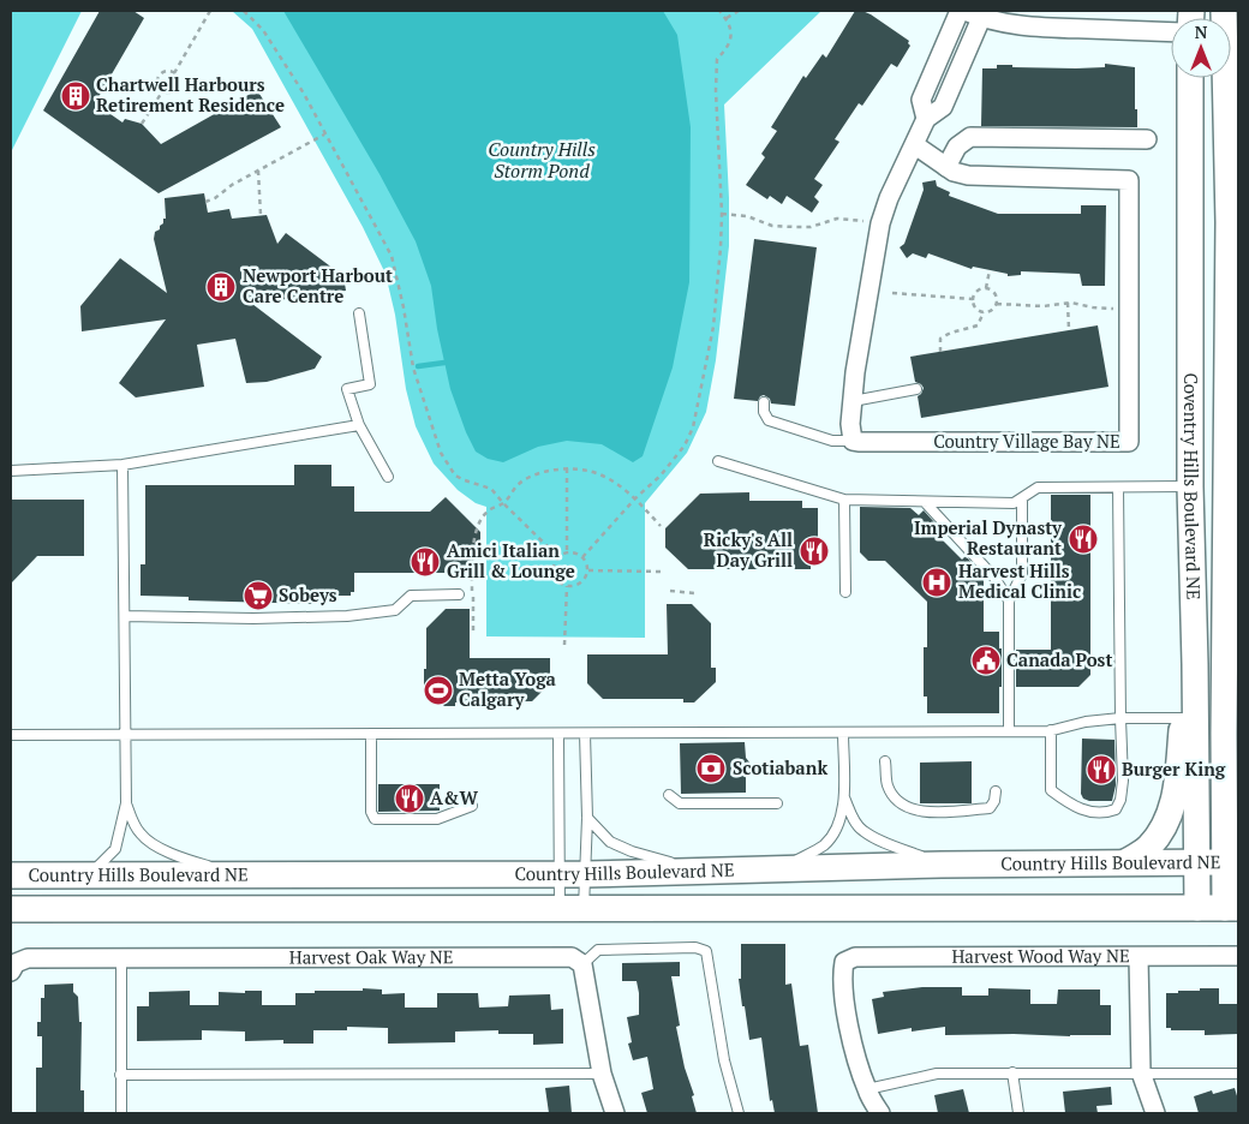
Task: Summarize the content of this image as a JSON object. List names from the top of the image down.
{
  "streets": {
    "main road": ["Coventry Hills Boulevard NE", "Country Hills Boulevard NE"],
    "street": ["Country Village Bay NE", "Harvest Oak Way NE", "Harvest Wood Way NE"]
  },
  "crossings": [
    ["Coventry Hills Boulevard NE", "Country Hills Boulevard NE"]
  ],
  "water": ["Country Hills Storm Pond"],
  "places": {
    "building": ["Chartwell Harbours Retirement Residence", "Newport Harbout Care Centre"],
    "restaurant": [
      "Imperial Dynasty Restaurant",
      "Ricky's All Day Grill",
      "Amici Italian Grill & Lounge",
      "Burger King",
      "A&W"
    ],
    "hospital": ["Harvest Hills Medical Clinic"],
    "supermarket": ["Sobeys"],
    "public building": ["Canada Post"],
    "sports": ["Metta Yoga Calgary"],
    "bank": ["Scotiabank"]
  },
  "north": "top"
}
